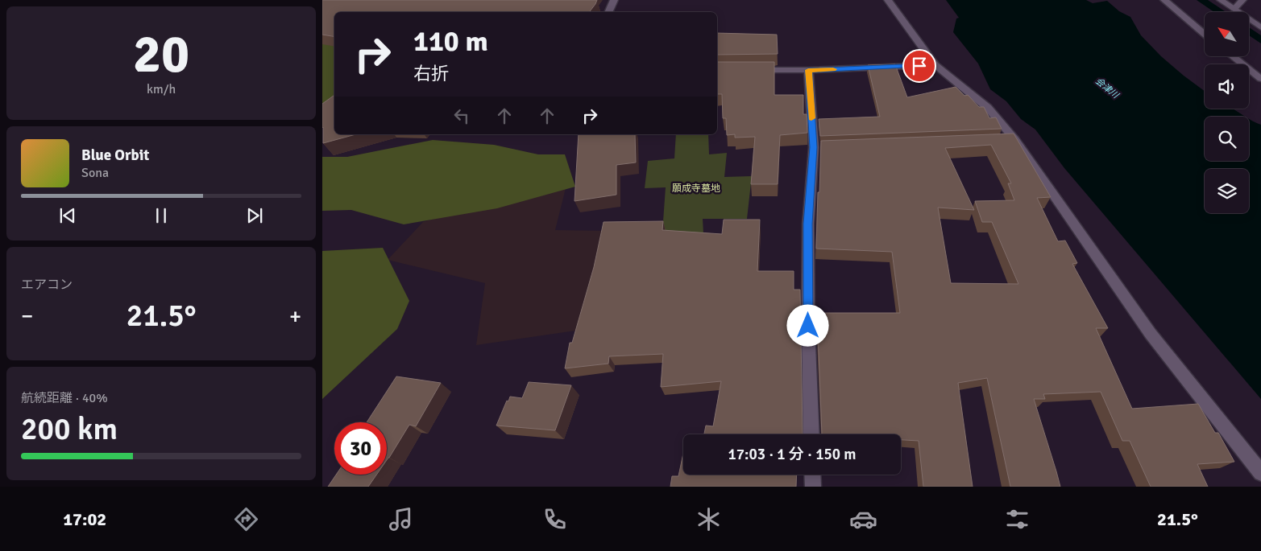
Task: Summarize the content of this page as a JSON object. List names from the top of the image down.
{
  "water": ["会津川"],
  "parks": ["願成寺墓地"],
  "north": "top left",
  "page": {
    "tile": [
      ["20", "km/h"],
      "エアコン",
      ["航続距離 · 40%", "200 km"]
    ],
    "turn": ["110 m", "右折"],
    "song": ["Blue Orbit", "Sona"],
    "heat": ["−", "21.5°", "+"],
    "limit": "30",
    "trip": "17:03 · 1 分 · 150 m",
    "tabs": ["17:02", "21.5°"]
  }
}
